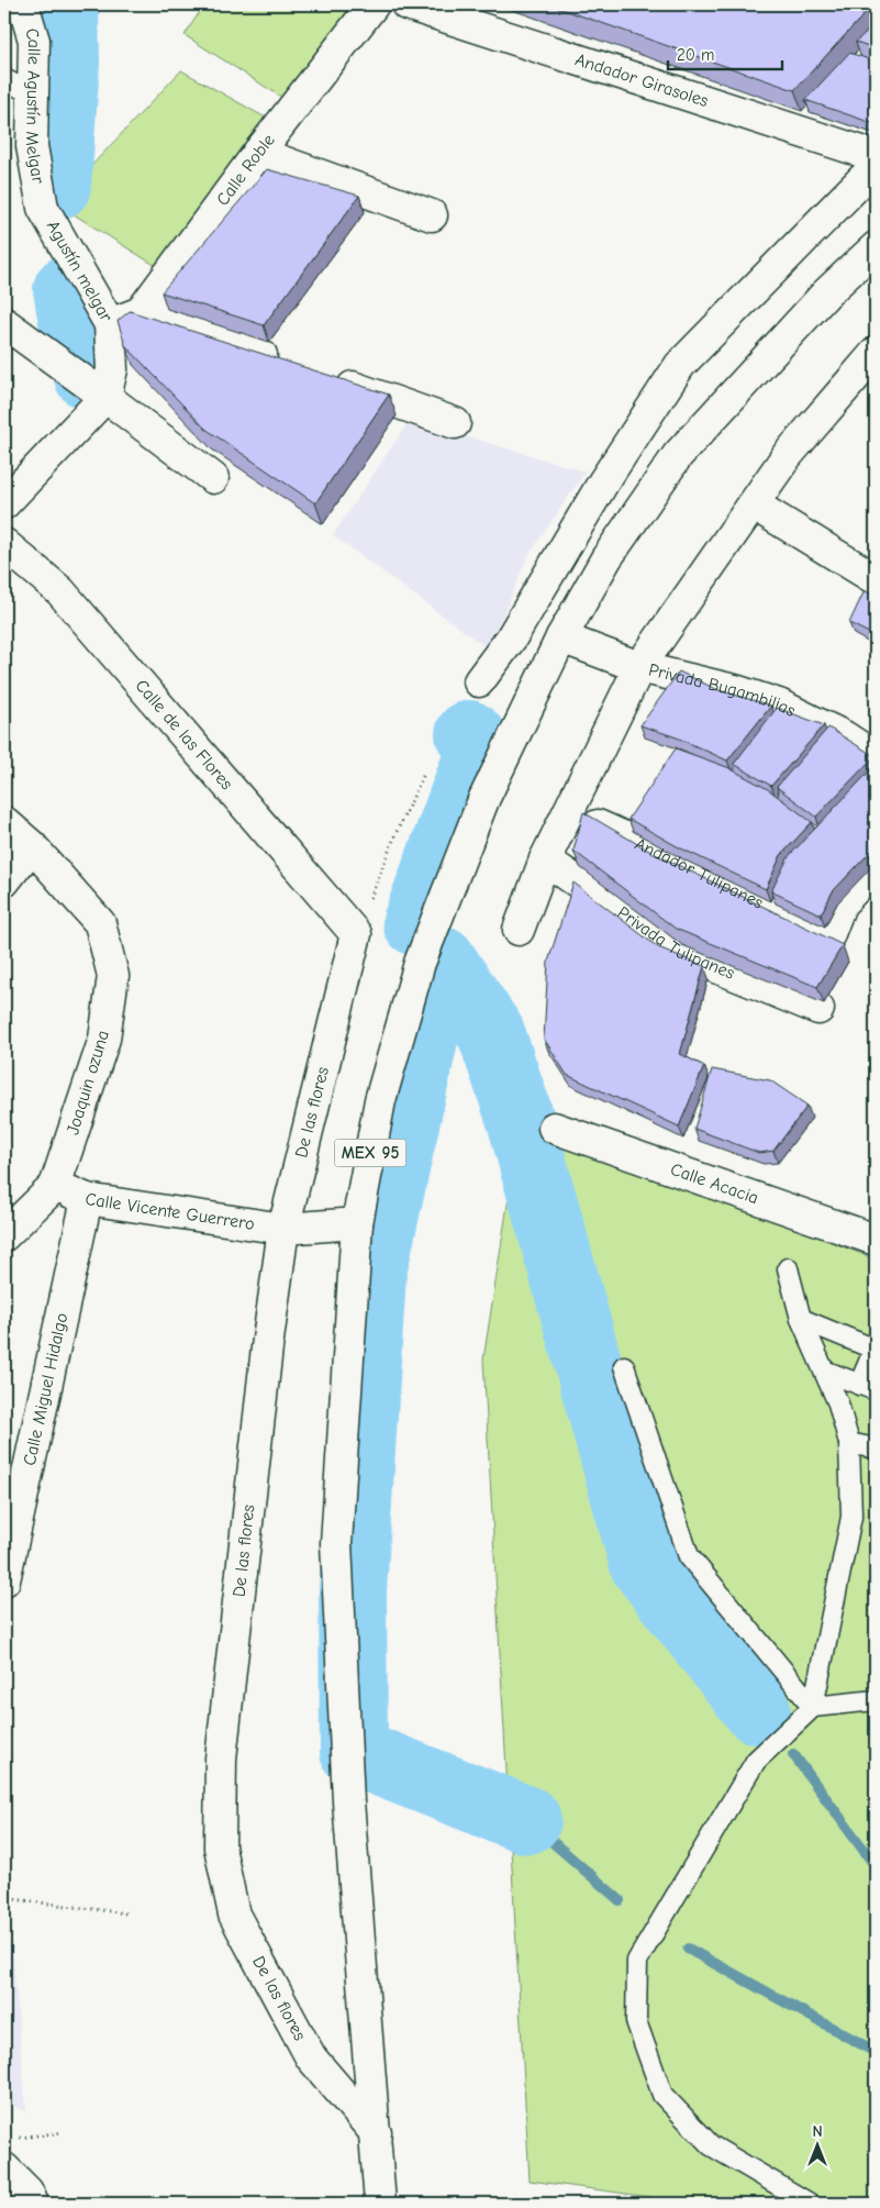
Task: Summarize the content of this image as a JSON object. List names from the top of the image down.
{
  "streets": {
    "main road": [
      "Andador Girasoles",
      "Calle Agustín Melgar",
      "Calle Roble",
      "Agustín melgar",
      "Privada Bugambilias",
      "Calle de las Flores",
      "Andador Tulipanes",
      "Privada Tulipanes",
      "Joaquin ozuna",
      "De las flores",
      "MEX 95",
      "Calle Acacia",
      "Calle Vicente Guerrero",
      "Calle Miguel Hidalgo"
    ]
  },
  "crossings": [
    ["Calle Agustín Melgar", "Agustín melgar"],
    ["Privada Bugambilias", "MEX 95"],
    ["Calle de las Flores", "De las flores"],
    ["Joaquin ozuna", "Calle Vicente Guerrero"],
    ["De las flores", "MEX 95"],
    ["De las flores", "Calle Vicente Guerrero"],
    ["MEX 95", "Calle Vicente Guerrero"],
    ["Calle Vicente Guerrero", "Calle Miguel Hidalgo"]
  ],
  "scale_bar": "20 m",
  "north": "top"
}
